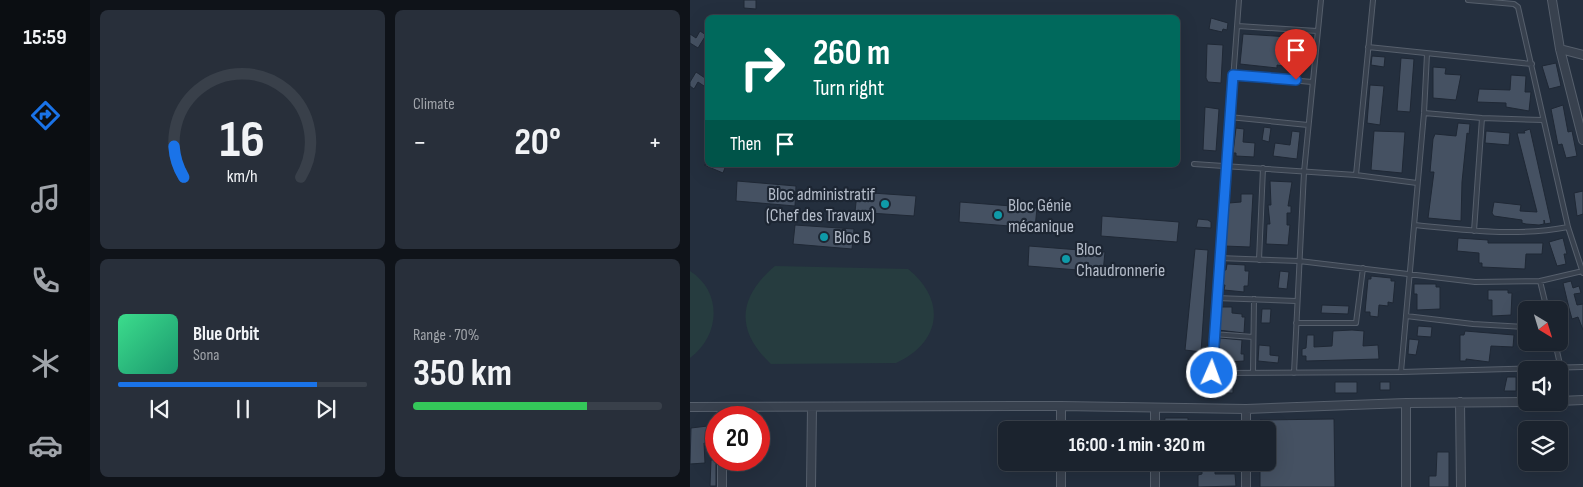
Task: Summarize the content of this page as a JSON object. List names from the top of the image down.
{
  "places": [
    "Bloc administratif (Chef des Travaux)",
    "Bloc Génie mécanique",
    "Bloc B",
    "Bloc Chaudronnerie"
  ],
  "north": "bottom right",
  "page": {
    "tabs": "15:59",
    "tile": [
      "Climate",
      ["Range · 70%", "350 km"]
    ],
    "turn": ["260 m", "Turn right"],
    "then": "Then",
    "heat": ["−", "20°", "+"],
    "song": ["Blue Orbit", "Sona"],
    "limit": "20",
    "trip": "16:00 · 1 min · 320 m",
    "gauge": ["16", "km/h"]
  }
}
